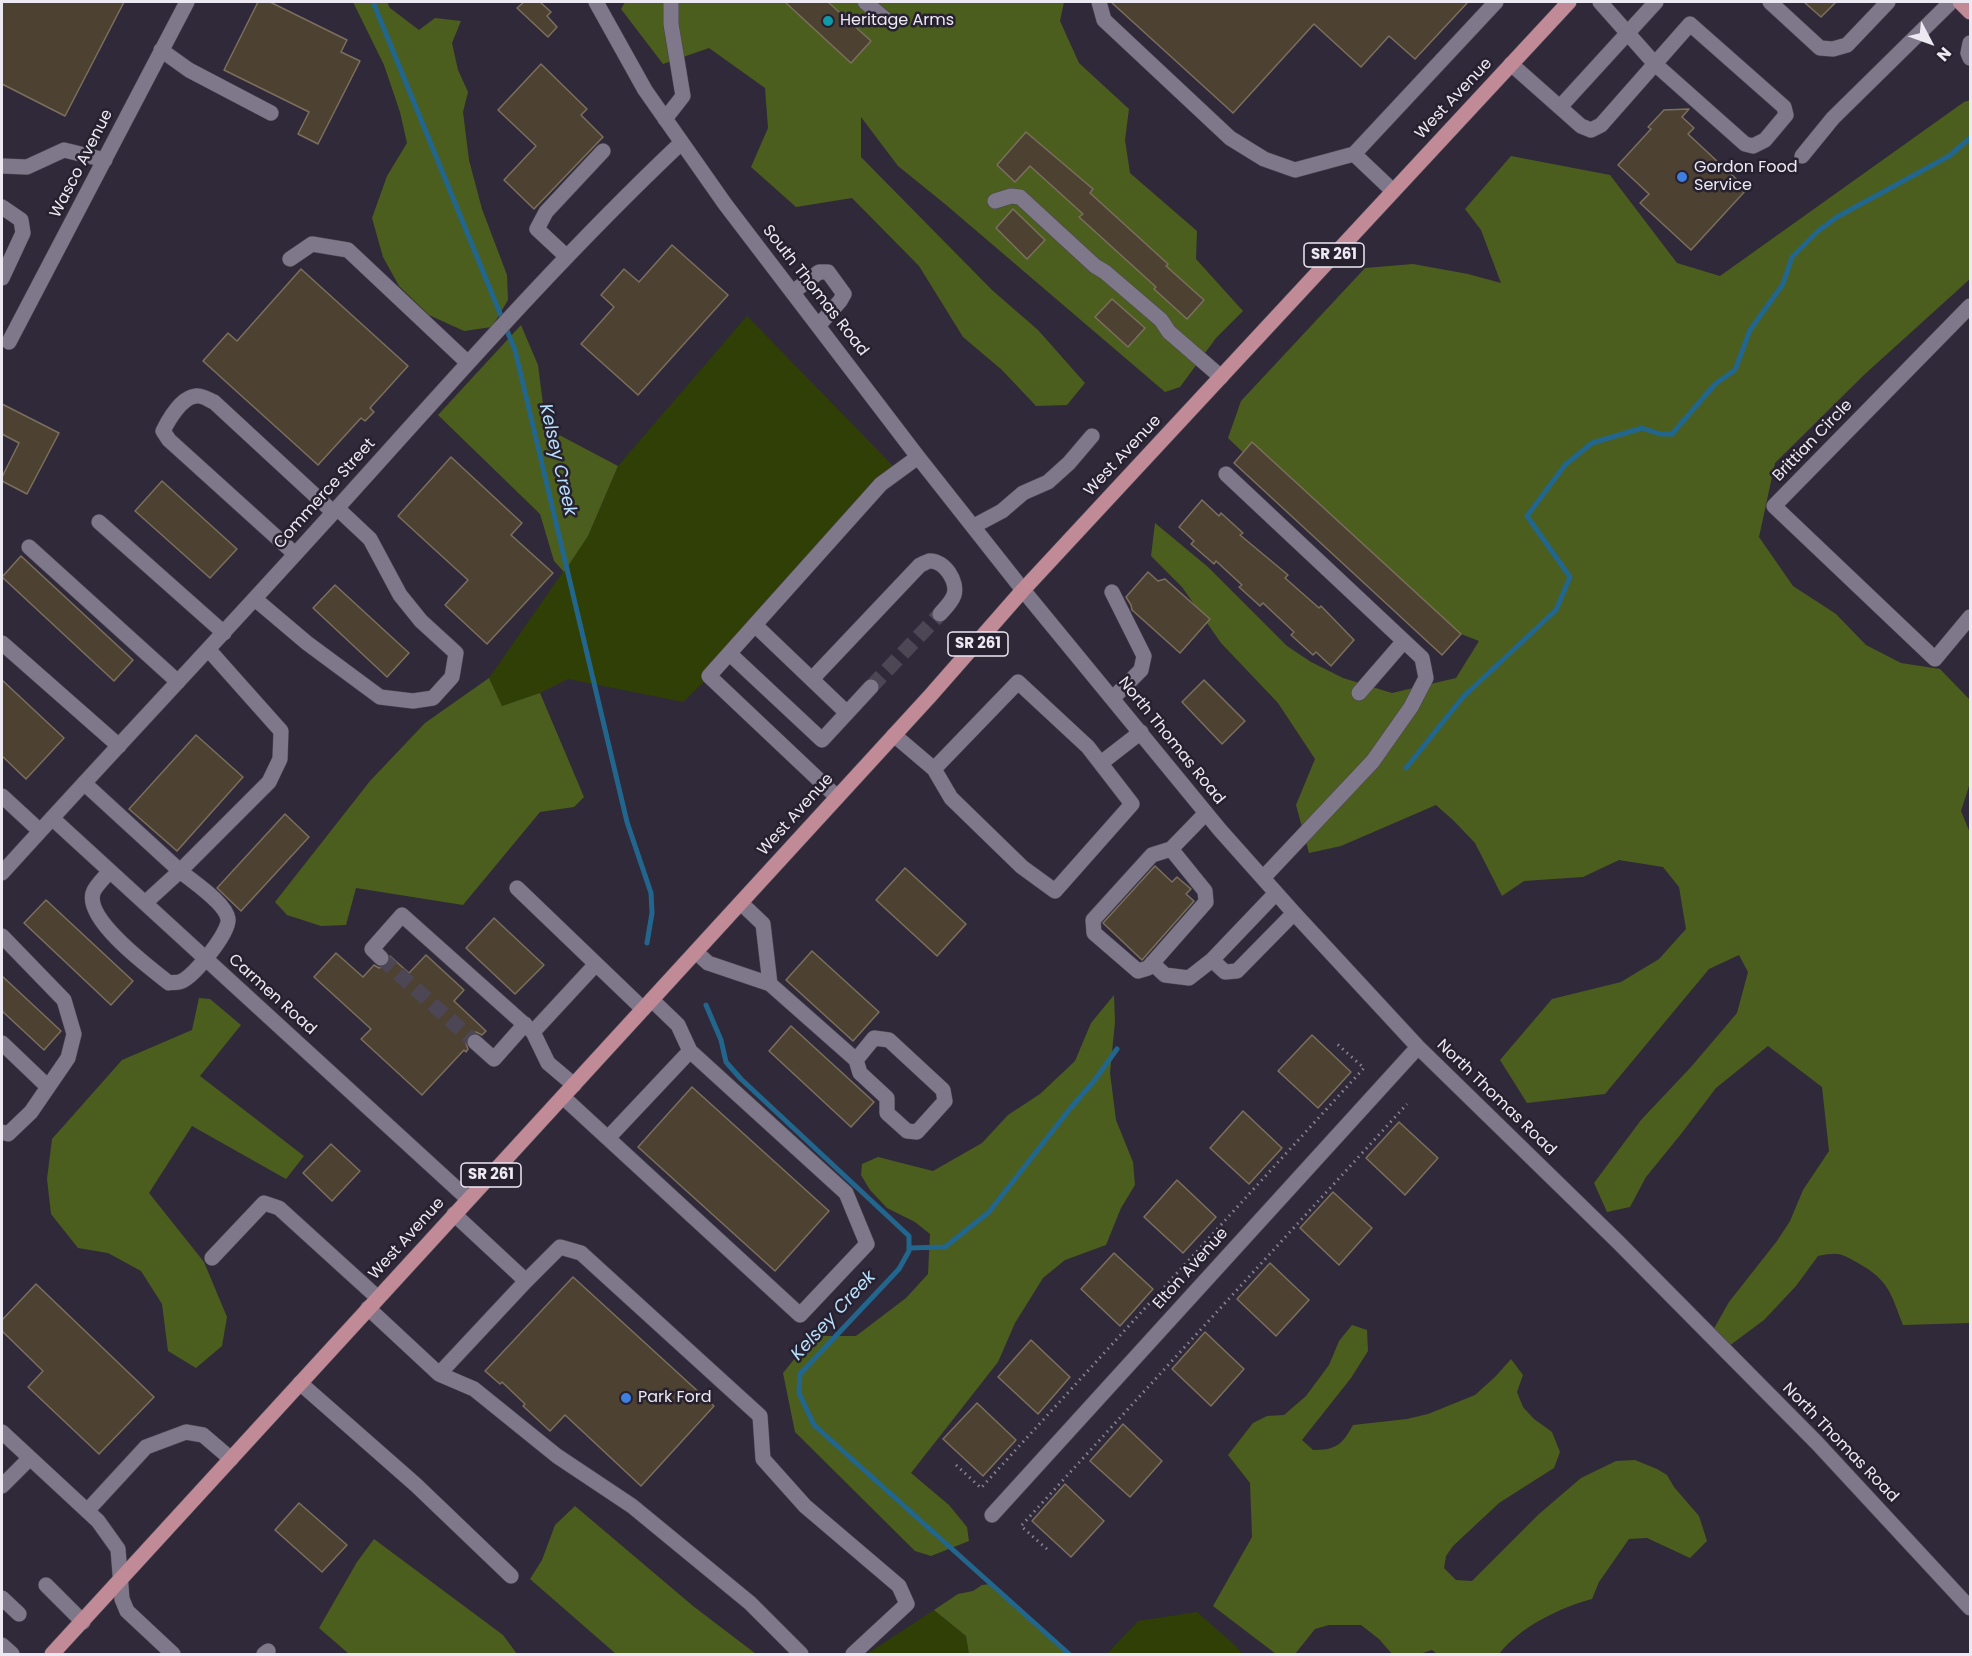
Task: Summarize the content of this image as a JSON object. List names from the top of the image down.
{
  "streets": {
    "main road": ["West Avenue", "SR 261"],
    "street": [
      "Wasco Avenue",
      "South Thomas Road",
      "Brittian Circle",
      "Commerce Street",
      "North Thomas Road",
      "Carmen Road",
      "Elton Avenue"
    ]
  },
  "crossings": [
    ["West Avenue", "South Thomas Road"],
    ["West Avenue", "North Thomas Road"],
    ["West Avenue", "Carmen Road"],
    ["South Thomas Road", "Commerce Street"],
    ["South Thomas Road", "North Thomas Road"],
    ["Commerce Street", "Carmen Road"],
    ["North Thomas Road", "Elton Avenue"]
  ],
  "water": ["Kelsey Creek"],
  "places": ["Heritage Arms", "Gordon Food Service", "Park Ford"],
  "north": "bottom right"
}
